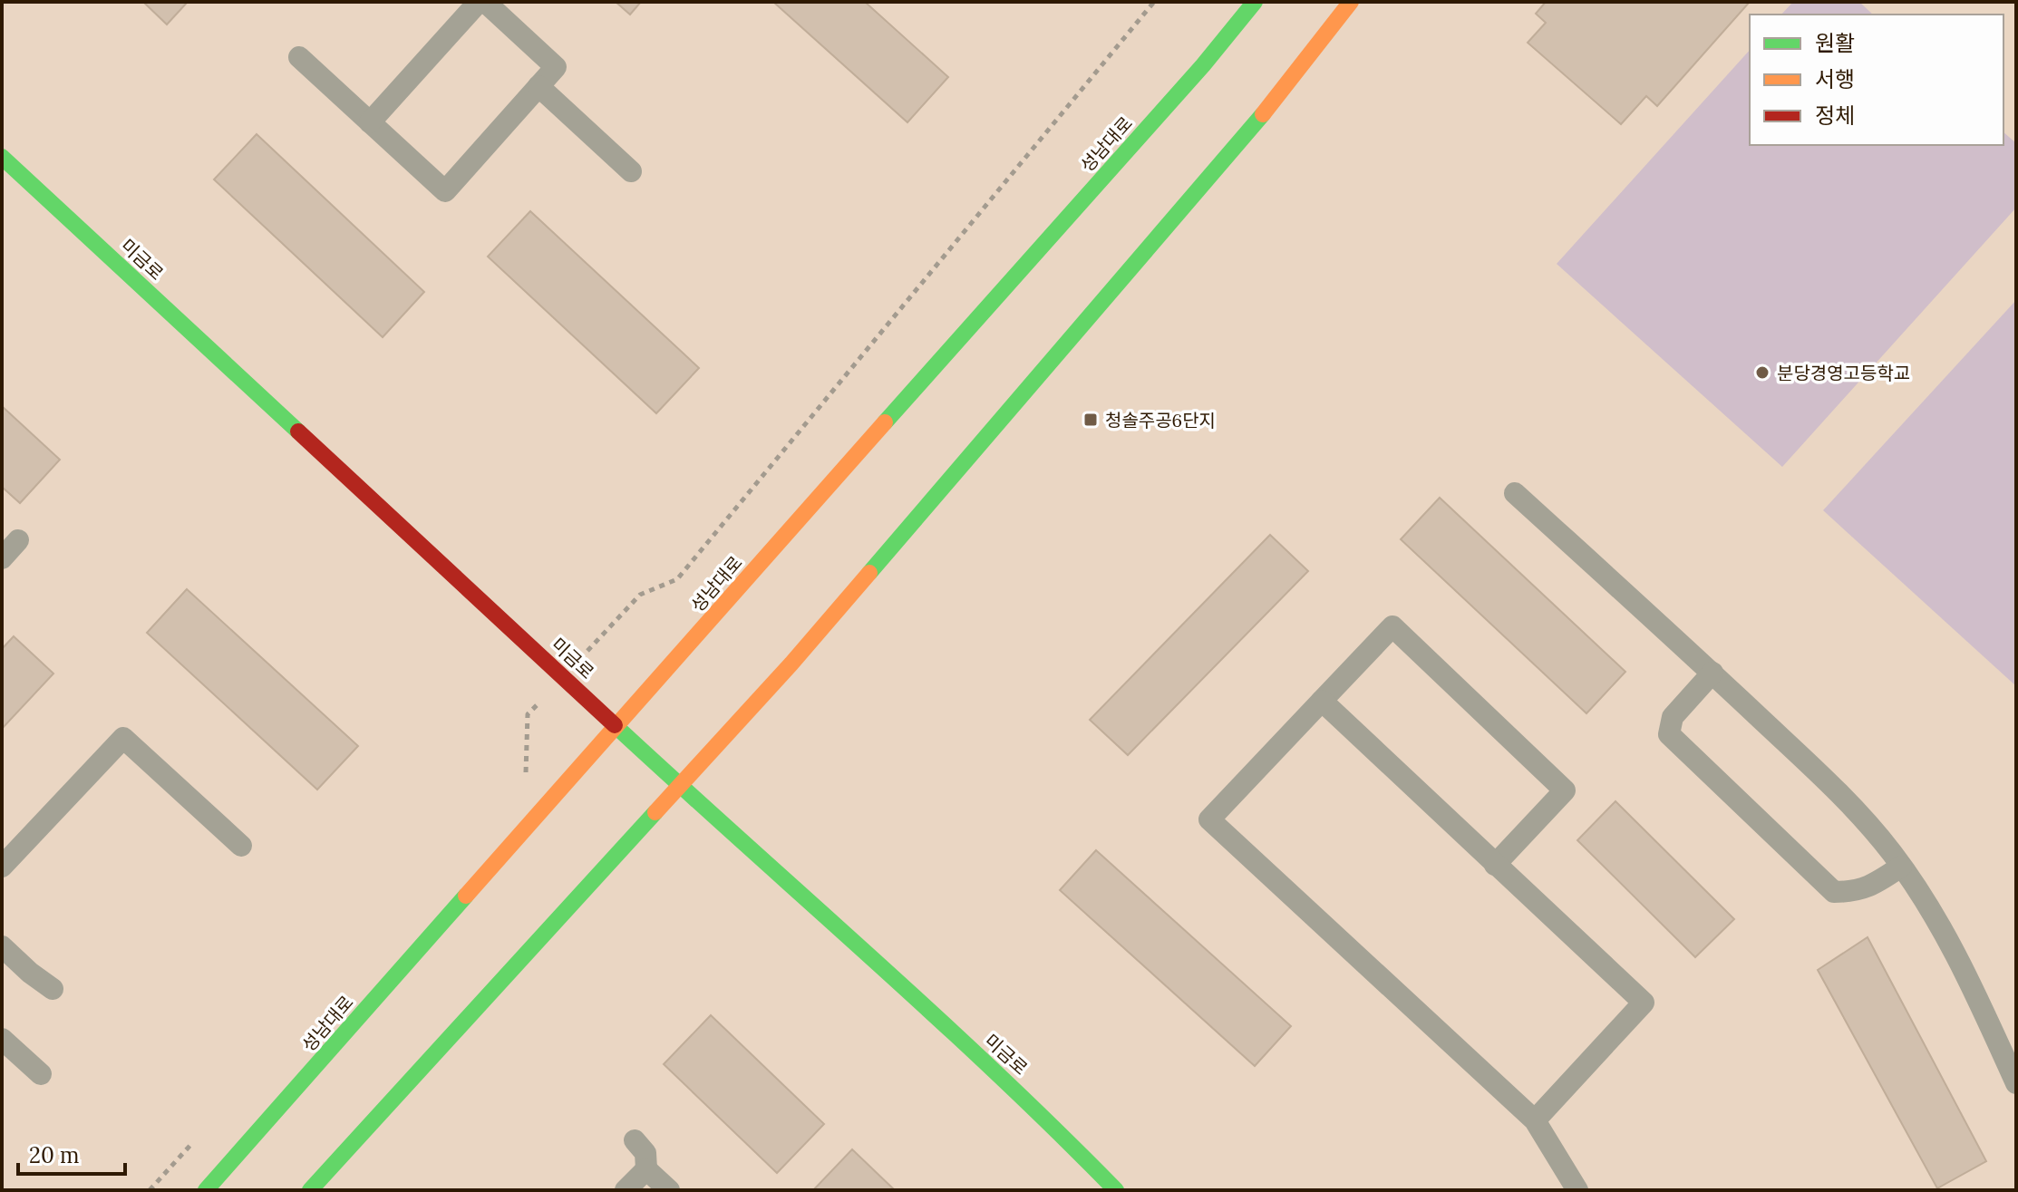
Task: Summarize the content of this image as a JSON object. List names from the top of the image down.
{
  "streets": {
    "main road": ["성남대로", "미금로"]
  },
  "crossings": [
    ["성남대로", "미금로"]
  ],
  "places": {
    "other": ["분당경영고등학교"],
    "transit": ["청솔주공6단지"]
  },
  "legend": ["원활", "서행", "정체"],
  "scale_bar": "20 m"
}
